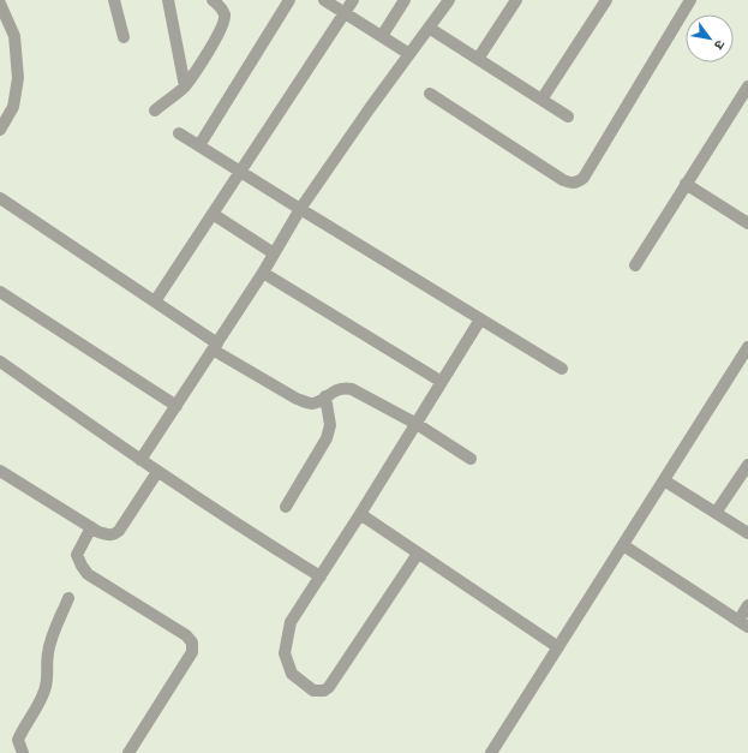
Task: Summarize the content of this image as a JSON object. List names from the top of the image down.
{
  "north": "bottom right"
}
